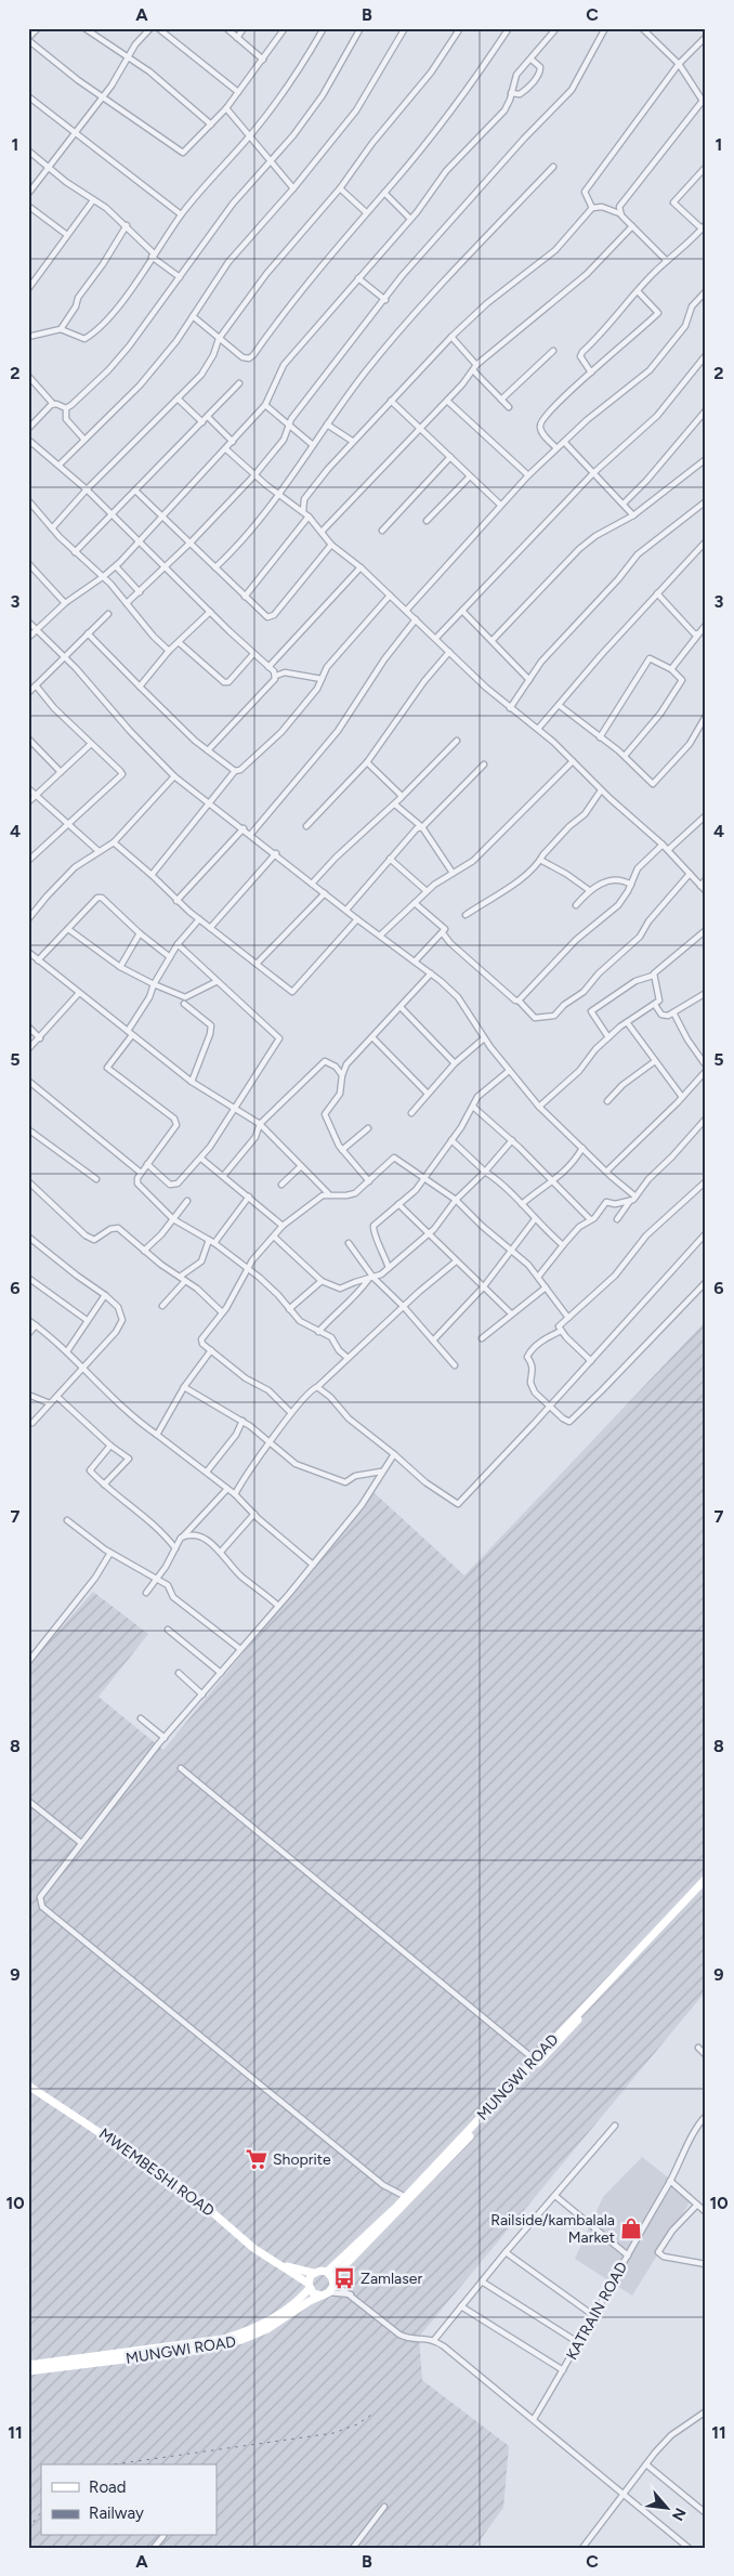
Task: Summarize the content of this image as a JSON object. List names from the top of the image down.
{
  "streets": {
    "main road": ["MUNGWI ROAD", "MWEMBESHI ROAD"],
    "street": ["KATRAIN ROAD"]
  },
  "crossings": [
    ["MUNGWI ROAD", "MWEMBESHI ROAD"]
  ],
  "places": {
    "supermarket": ["Shoprite"],
    "shop": ["Railside/kambalala Market"],
    "bus stop": ["Zamlaser"]
  },
  "legend": ["Road", "Railway"],
  "north": "bottom right",
  "grid": {
    "columns": ["A", "B", "C"],
    "rows": [
      "1",
      "2",
      "3",
      "4",
      "5",
      "6",
      "7",
      "8",
      "9",
      "10",
      "11"
    ]
  }
}
